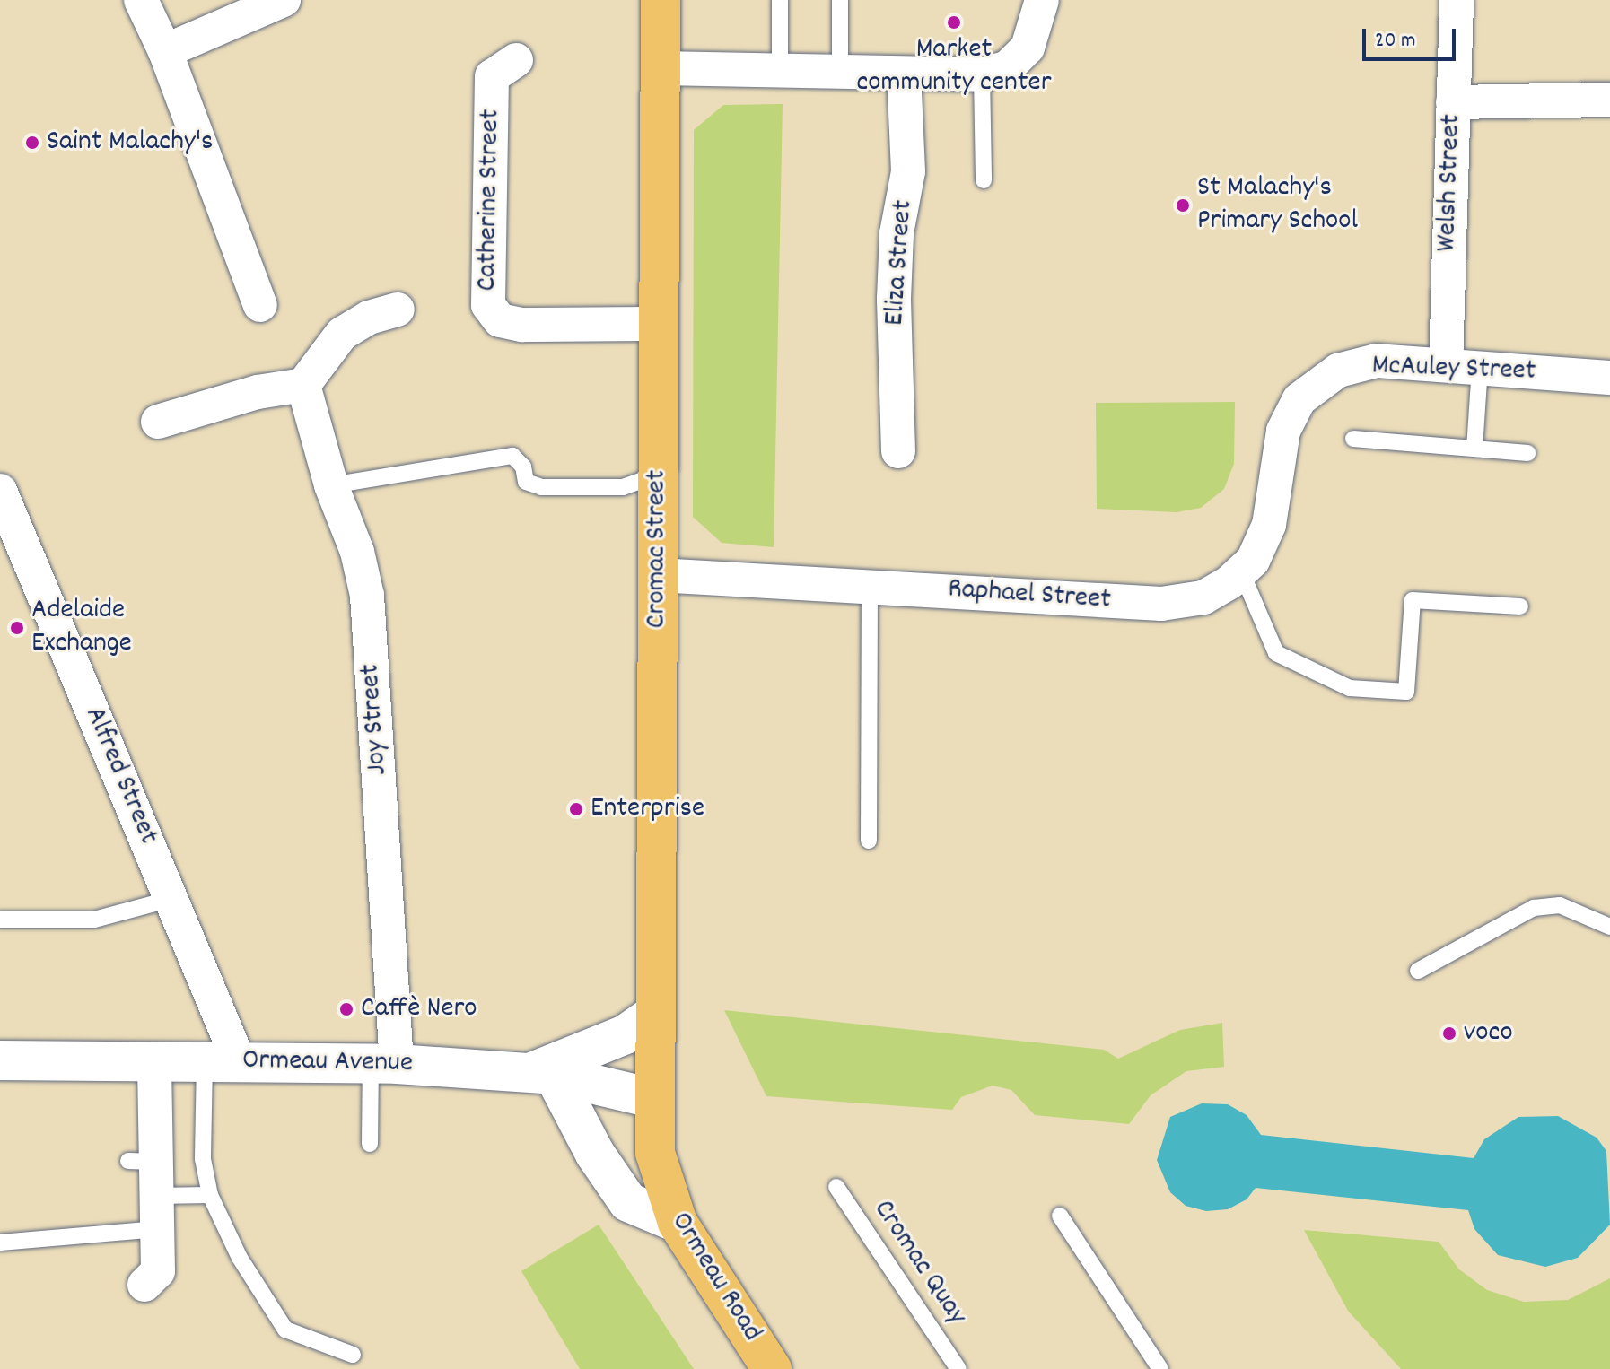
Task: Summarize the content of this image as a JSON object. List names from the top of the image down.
{
  "streets": {
    "main road": ["Cromac Street", "Ormeau Road"],
    "street": [
      "Welsh Street",
      "Catherine Street",
      "Eliza Street",
      "McAuley Street",
      "Raphael Street",
      "Joy Street",
      "Alfred Street",
      "Ormeau Avenue"
    ],
    "lane": ["Cromac Quay"]
  },
  "crossings": [
    ["Welsh Street", "McAuley Street"],
    ["Catherine Street", "Cromac Street"],
    ["McAuley Street", "Raphael Street"],
    ["Cromac Street", "Raphael Street"],
    ["Cromac Street", "Ormeau Avenue"],
    ["Cromac Street", "Ormeau Road"],
    ["Joy Street", "Ormeau Avenue"],
    ["Alfred Street", "Ormeau Avenue"],
    ["Ormeau Avenue", "Ormeau Road"]
  ],
  "places": [
    "Market community center",
    "Saint Malachy's",
    "St Malachy's Primary School",
    "Adelaide Exchange",
    "Enterprise",
    "Caffè Nero",
    "voco"
  ],
  "scale_bar": "20 m"
}
